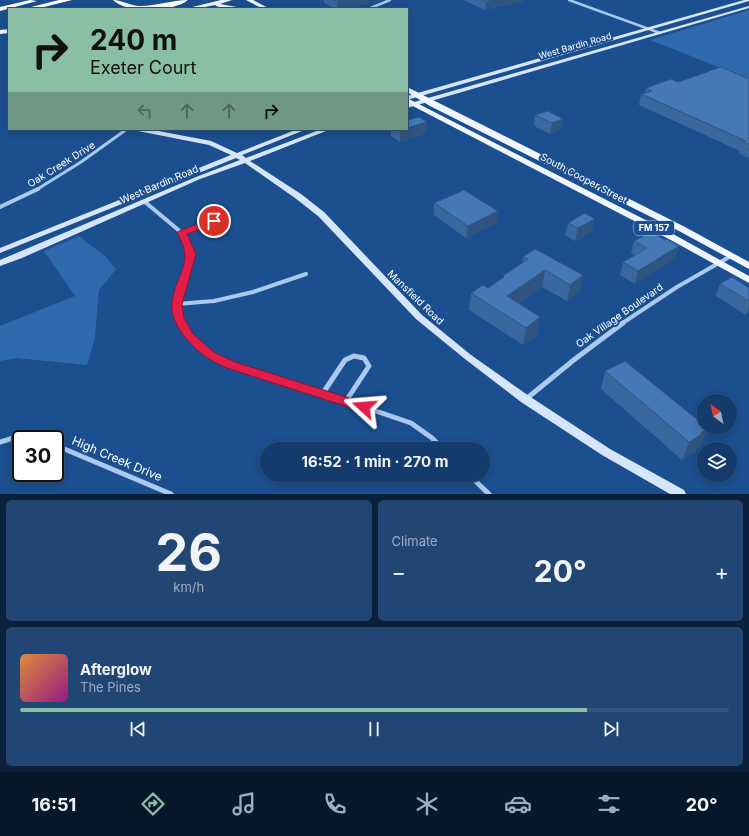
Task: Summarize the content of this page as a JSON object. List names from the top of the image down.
{
  "streets": {
    "main road": [
      "West Bardin Road",
      "South Cooper Street",
      "FM 157",
      "Mansfield Road"
    ],
    "street": ["Oak Creek Drive", "Oak Village Boulevard", "High Creek Drive"]
  },
  "crossings": [
    ["West Bardin Road", "South Cooper Street"],
    ["West Bardin Road", "Mansfield Road"],
    ["South Cooper Street", "Oak Village Boulevard"],
    ["Mansfield Road", "Oak Village Boulevard"]
  ],
  "north": "top left",
  "page": {
    "turn": ["240 m", "Exeter Court"],
    "limit": "30",
    "trip": "16:52 · 1 min · 270 m",
    "tile": [
      ["26", "km/h"],
      "Climate"
    ],
    "heat": ["−", "20°", "+"],
    "song": ["Afterglow", "The Pines"],
    "tabs": ["16:51", "20°"]
  }
}
